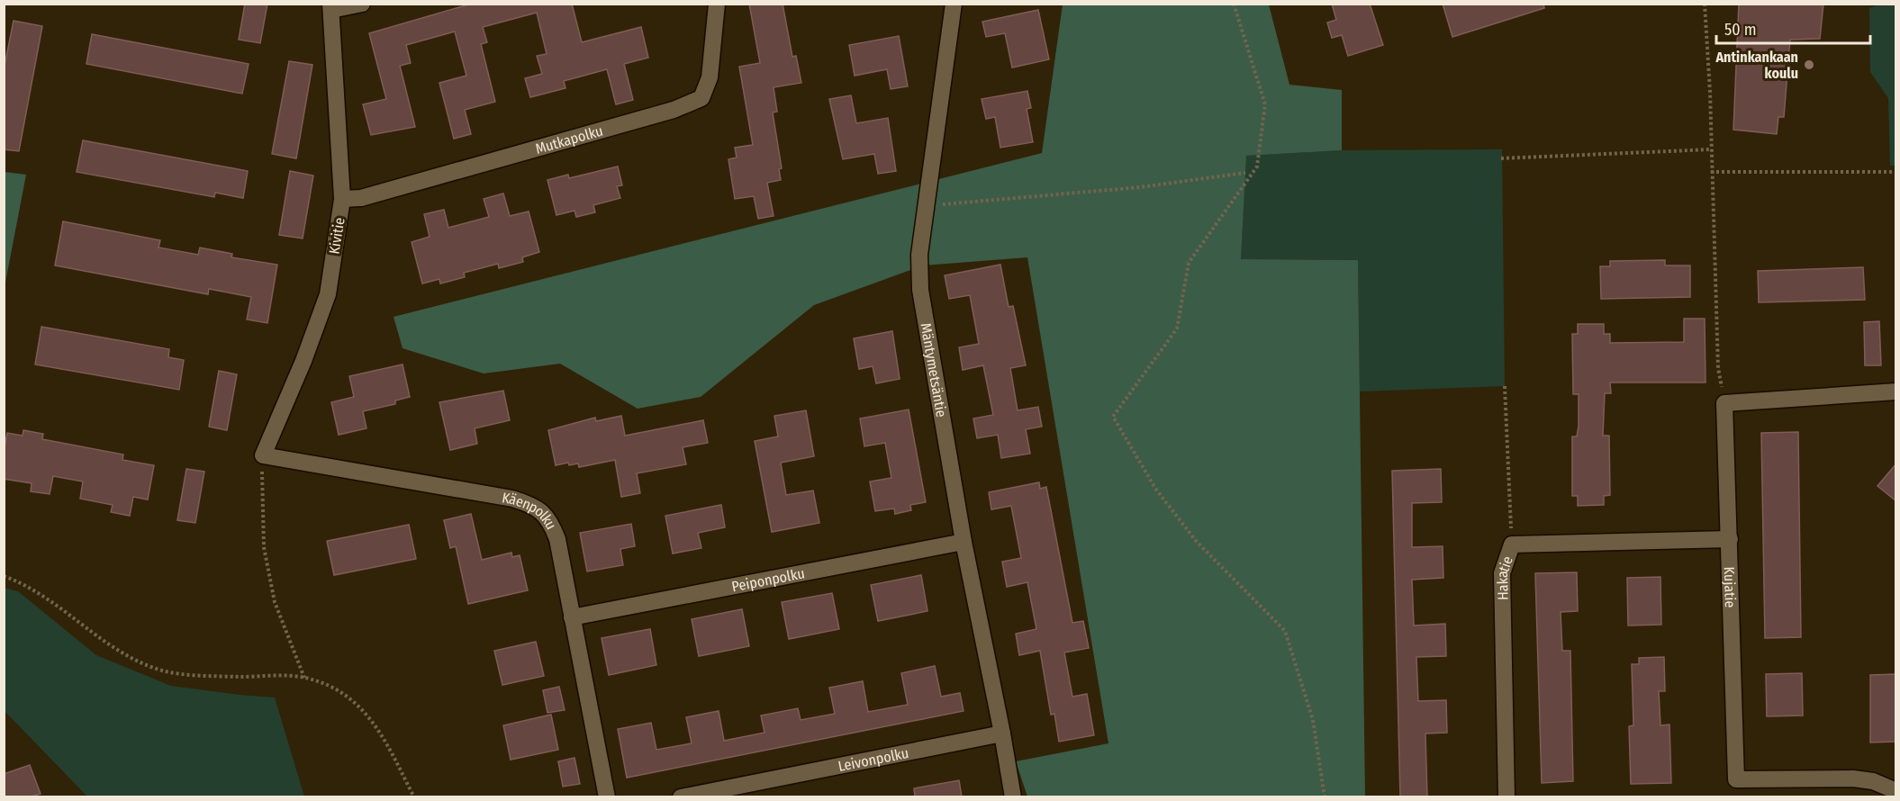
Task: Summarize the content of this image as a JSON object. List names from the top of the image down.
{
  "streets": {
    "street": [
      "Mutkapolku",
      "Kivitie",
      "Mäntymetsäntie",
      "Käenpolku",
      "Hakatie",
      "Peiponpolku",
      "Kujatie",
      "Leivonpolku"
    ]
  },
  "crossings": [
    ["Mutkapolku", "Kivitie"],
    ["Kivitie", "Käenpolku"],
    ["Mäntymetsäntie", "Peiponpolku"],
    ["Mäntymetsäntie", "Leivonpolku"],
    ["Käenpolku", "Peiponpolku"],
    ["Hakatie", "Kujatie"]
  ],
  "places": ["Antinkankaan koulu"],
  "scale_bar": "50 m"
}
